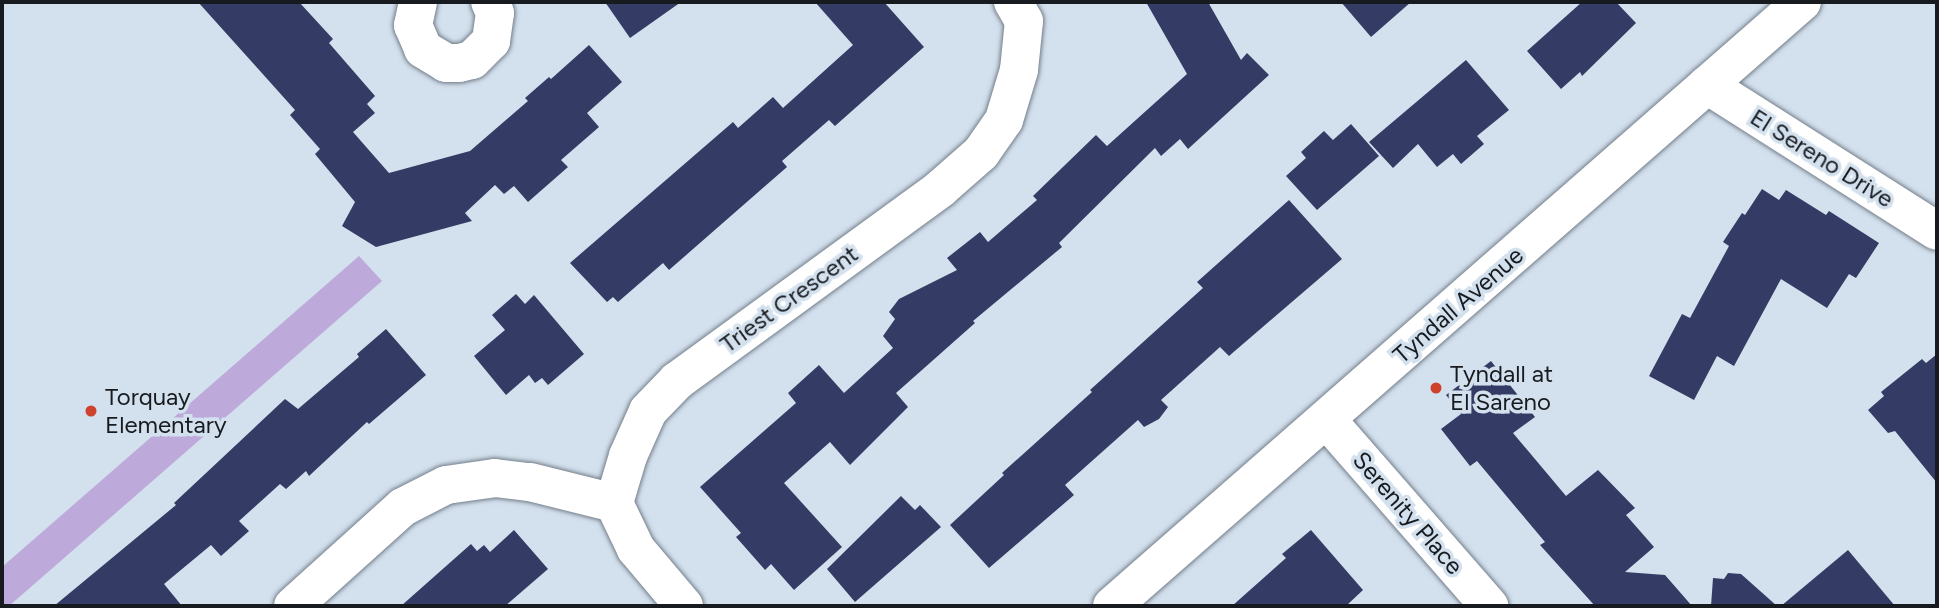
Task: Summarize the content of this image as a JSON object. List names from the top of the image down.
{
  "streets": {
    "street": [
      "El Sereno Drive",
      "Triest Crescent",
      "Tyndall Avenue",
      "Serenity Place"
    ]
  },
  "crossings": [
    ["El Sereno Drive", "Tyndall Avenue"],
    ["Tyndall Avenue", "Serenity Place"]
  ],
  "places": ["Tyndall at El Sareno", "Torquay Elementary"]
}
